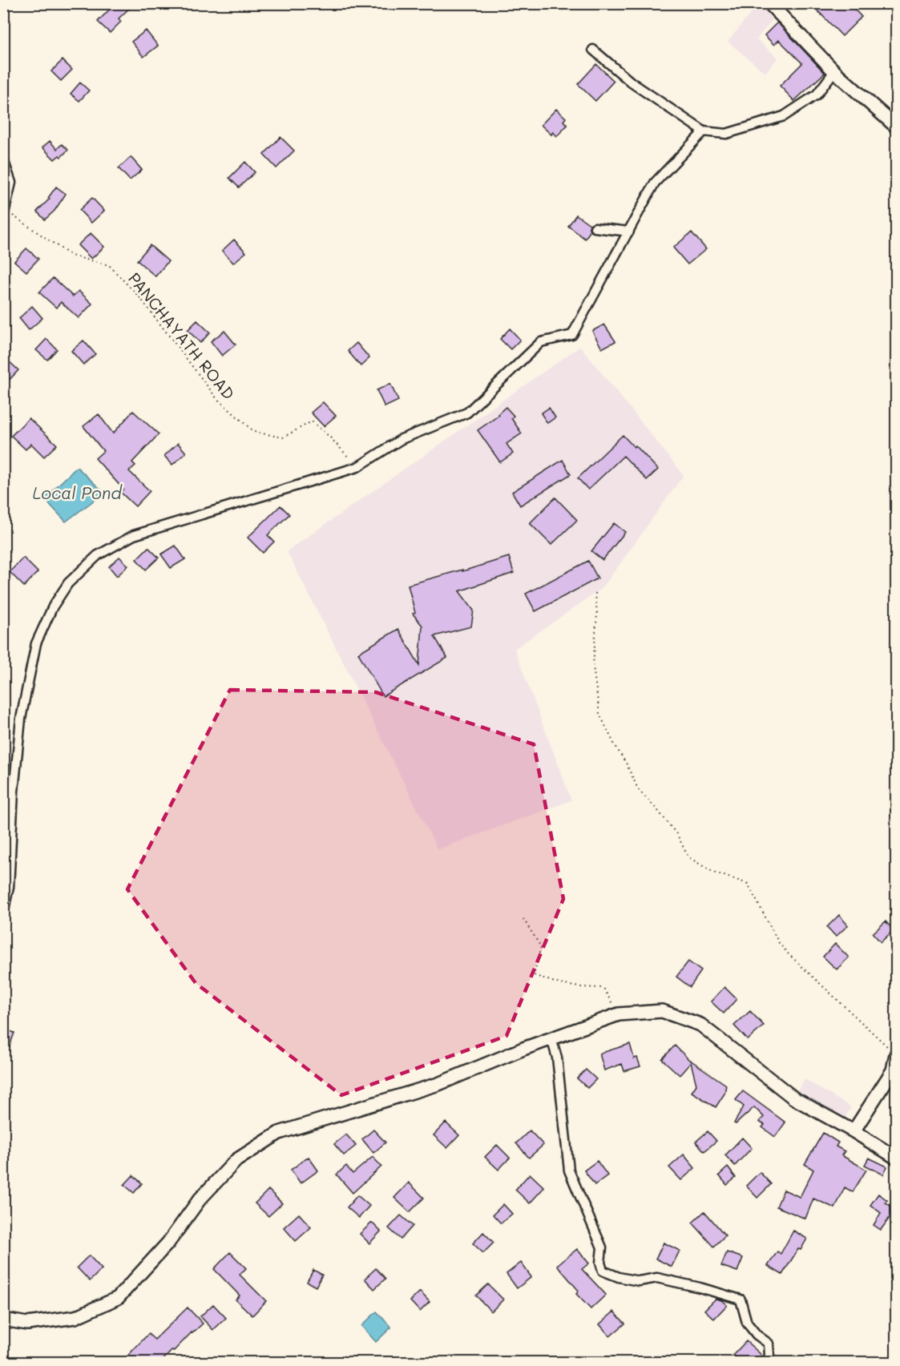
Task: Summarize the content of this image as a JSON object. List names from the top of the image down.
{
  "streets": {
    "path": ["PANCHAYATH ROAD"]
  },
  "water": ["Local Pond"]
}
